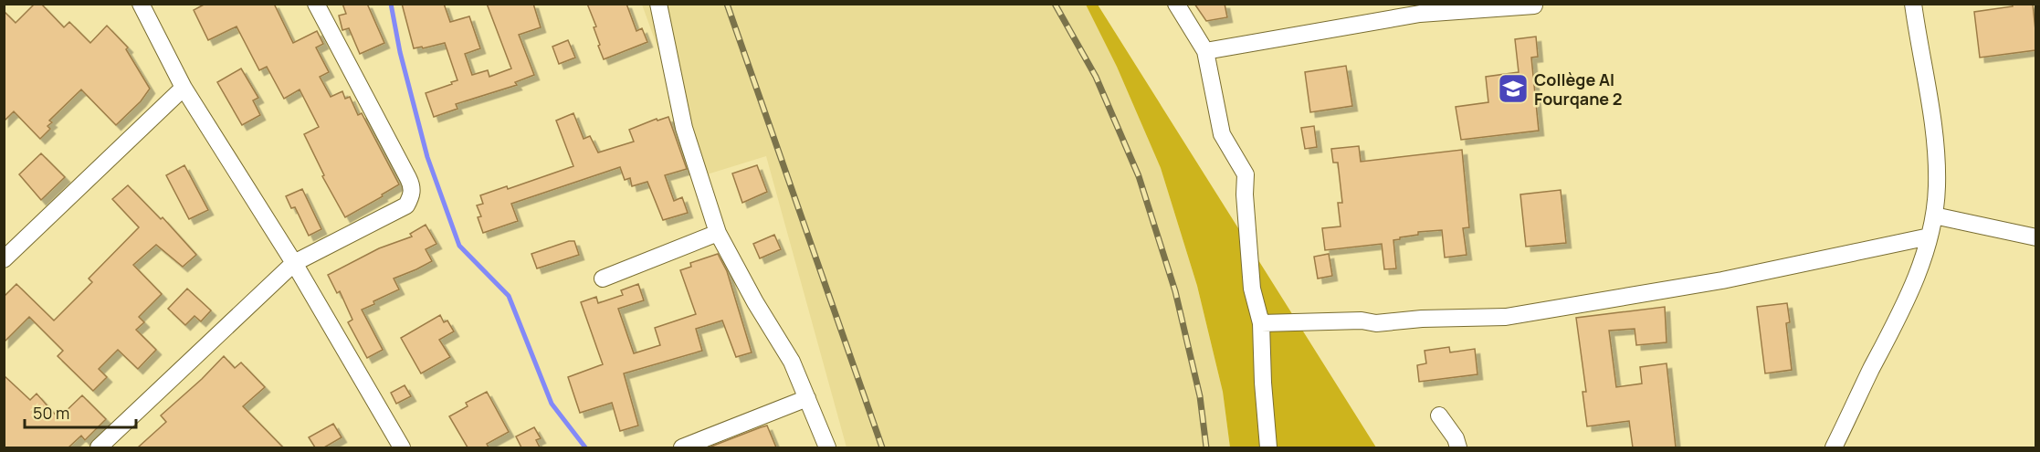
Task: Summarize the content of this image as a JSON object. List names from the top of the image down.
{
  "places": {
    "school or university": ["Collège Al Fourqane 2"]
  },
  "scale_bar": "50 m"
}
